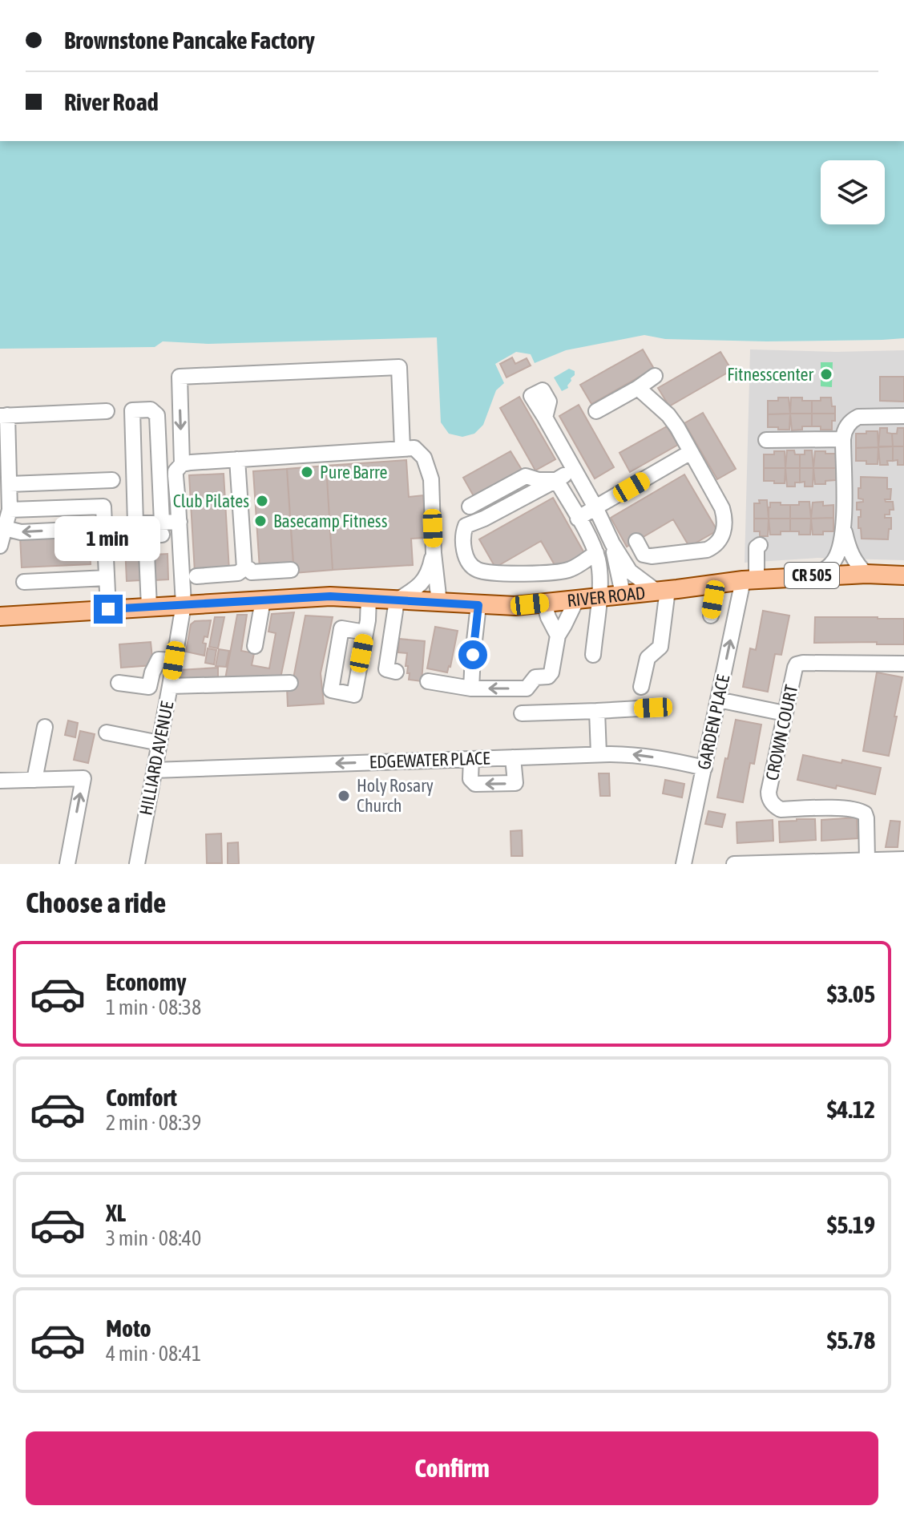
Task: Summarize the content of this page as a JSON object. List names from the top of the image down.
{
  "streets": {
    "main road": ["CR 505", "RIVER ROAD"],
    "street": [
      "GARDEN PLACE",
      "CROWN COURT",
      "HILLIARD AVENUE",
      "EDGEWATER PLACE"
    ]
  },
  "crossings": [
    ["RIVER ROAD", "GARDEN PLACE"],
    ["RIVER ROAD", "HILLIARD AVENUE"],
    ["GARDEN PLACE", "EDGEWATER PLACE"],
    ["HILLIARD AVENUE", "EDGEWATER PLACE"]
  ],
  "places": [
    "Fitnesscenter",
    "Pure Barre",
    "Club Pilates",
    "Basecamp Fitness",
    "Holy Rosary Church"
  ],
  "page": {
    "banner": ["Brownstone Pancake Factory", "River Road"],
    "bubble": "1 min",
    "heading": "Choose a ride",
    "list": [
      {
        "name": "Economy",
        "note": "1 min · 08:38",
        "value": "$3.05"
      },
      {
        "name": "Comfort",
        "note": "2 min · 08:39",
        "value": "$4.12"
      },
      {
        "name": "XL",
        "note": "3 min · 08:40",
        "value": "$5.19"
      },
      {
        "name": "Moto",
        "note": "4 min · 08:41",
        "value": "$5.78"
      }
    ],
    "buttons": "Confirm"
  }
}
